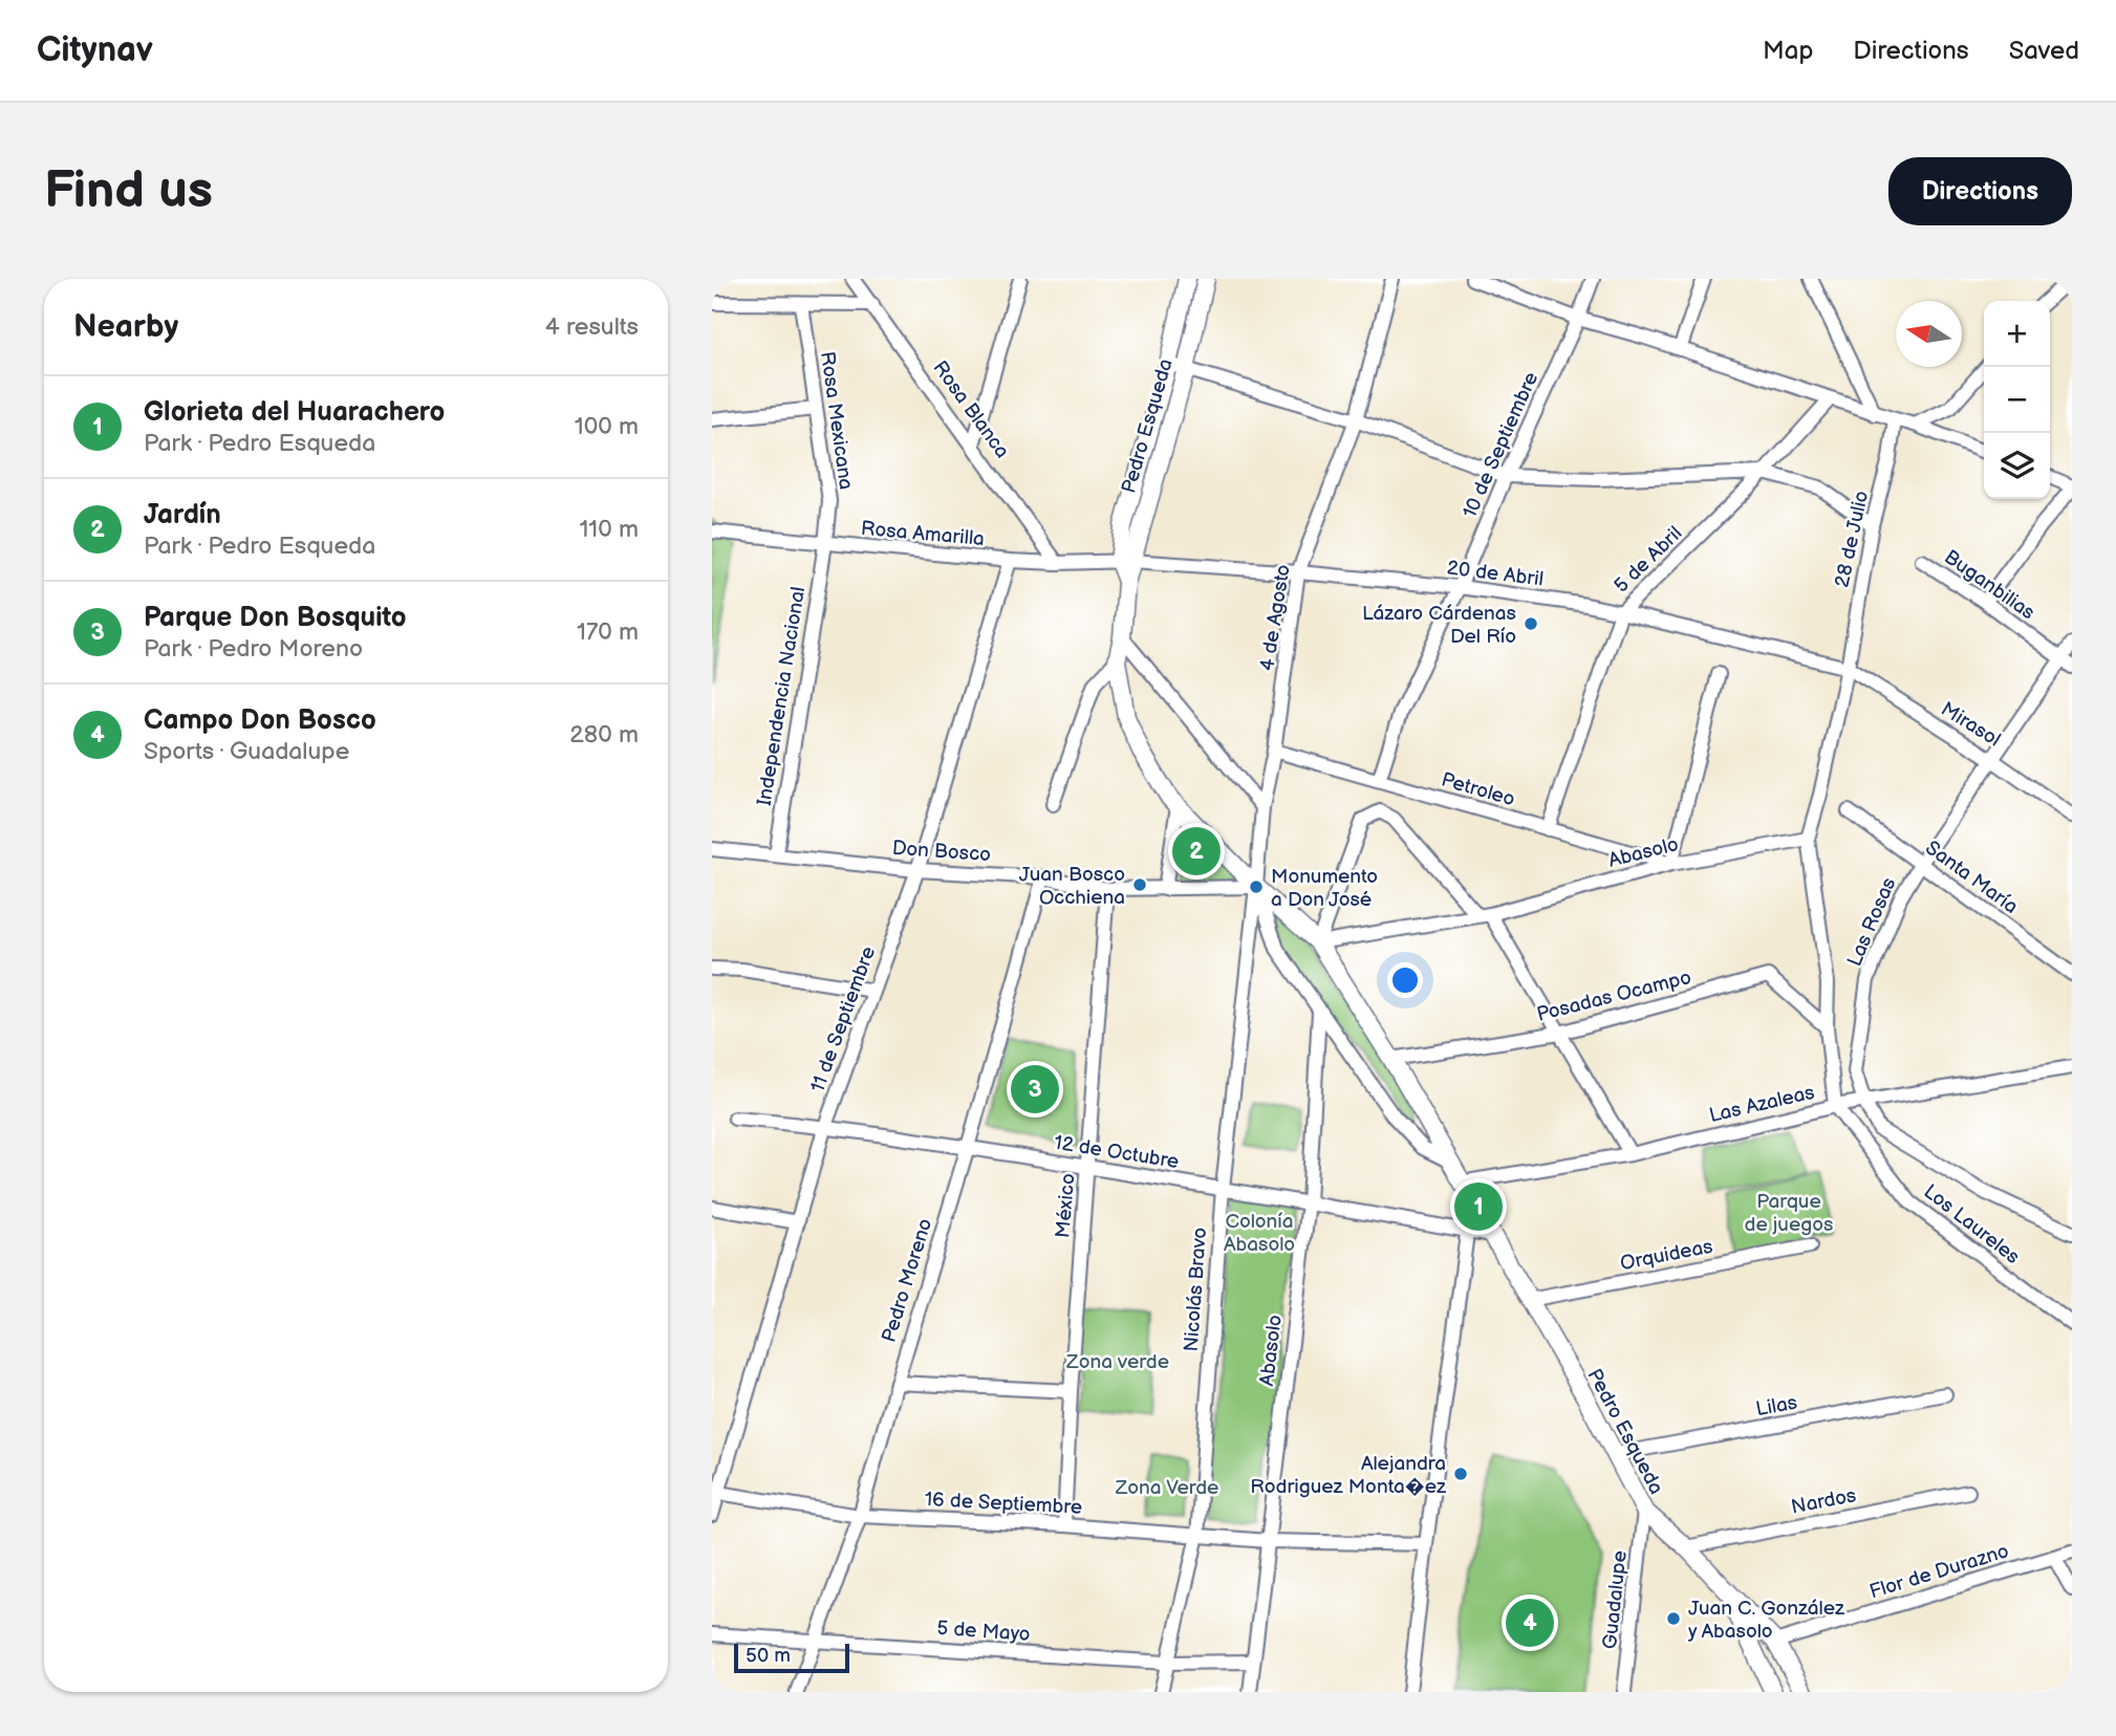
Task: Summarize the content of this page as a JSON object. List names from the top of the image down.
{
  "streets": {
    "street": [
      "Rosa Blanca",
      "Rosa Mexicana",
      "Pedro Esqueda",
      "10 de Septiembre",
      "Rosa Amarilla",
      "28 de Julio",
      "5 de Abril",
      "20 de Abril",
      "Buganbilias",
      "4 de Agosto",
      "Independencia Nacional",
      "Mirasol",
      "Petroleo",
      "Don Bosco",
      "Abasolo",
      "Santa María",
      "Las Rosas",
      "Posadas Ocampo",
      "11 de Septiembre",
      "Las Azaleas",
      "12 de Octubre",
      "México",
      "Los Laureles",
      "Orquideas",
      "Pedro Moreno",
      "Nicolás Bravo",
      "Lilas",
      "Nardos",
      "16 de Septiembre",
      "Flor de Durazno",
      "Guadalupe",
      "5 de Mayo"
    ]
  },
  "crossings": [
    ["Rosa Blanca", "Rosa Amarilla"],
    ["Rosa Mexicana", "Rosa Amarilla"],
    ["Rosa Mexicana", "Independencia Nacional"],
    ["Pedro Esqueda", "Rosa Amarilla"],
    ["Pedro Esqueda", "20 de Abril"],
    ["Pedro Esqueda", "4 de Agosto"],
    ["Pedro Esqueda", "Don Bosco"],
    ["Pedro Esqueda", "Abasolo"],
    ["Pedro Esqueda", "Posadas Ocampo"],
    ["Pedro Esqueda", "Las Azaleas"],
    ["Pedro Esqueda", "12 de Octubre"],
    ["Pedro Esqueda", "Orquideas"],
    ["Pedro Esqueda", "Nicolás Bravo"],
    ["Pedro Esqueda", "Lilas"],
    ["Pedro Esqueda", "Nardos"],
    ["Pedro Esqueda", "Flor de Durazno"],
    ["Pedro Esqueda", "Guadalupe"],
    ["10 de Septiembre", "20 de Abril"],
    ["10 de Septiembre", "Petroleo"],
    ["Rosa Amarilla", "20 de Abril"],
    ["Rosa Amarilla", "Independencia Nacional"],
    ["Rosa Amarilla", "11 de Septiembre"],
    ["28 de Julio", "20 de Abril"],
    ["28 de Julio", "Mirasol"],
    ["28 de Julio", "Abasolo"],
    ["28 de Julio", "Posadas Ocampo"],
    ["28 de Julio", "Las Azaleas"],
    ["28 de Julio", "Los Laureles"],
    ["5 de Abril", "20 de Abril"],
    ["5 de Abril", "Petroleo"],
    ["20 de Abril", "4 de Agosto"],
    ["20 de Abril", "Mirasol"],
    ["Buganbilias", "Las Rosas"],
    ["4 de Agosto", "Petroleo"],
    ["4 de Agosto", "Don Bosco"],
    ["4 de Agosto", "Nicolás Bravo"],
    ["Independencia Nacional", "Don Bosco"],
    ["Mirasol", "Las Rosas"],
    ["Petroleo", "Abasolo"],
    ["Don Bosco", "11 de Septiembre"],
    ["Don Bosco", "México"],
    ["Don Bosco", "Pedro Moreno"],
    ["Don Bosco", "Nicolás Bravo"],
    ["Abasolo", "12 de Octubre"],
    ["Abasolo", "16 de Septiembre"],
    ["Abasolo", "5 de Mayo"],
    ["Santa María", "Las Rosas"],
    ["Las Rosas", "Las Azaleas"],
    ["11 de Septiembre", "12 de Octubre"],
    ["11 de Septiembre", "16 de Septiembre"],
    ["Las Azaleas", "Los Laureles"],
    ["12 de Octubre", "México"],
    ["12 de Octubre", "Pedro Moreno"],
    ["12 de Octubre", "Nicolás Bravo"],
    ["México", "16 de Septiembre"],
    ["Pedro Moreno", "16 de Septiembre"],
    ["Pedro Moreno", "5 de Mayo"],
    ["Nicolás Bravo", "16 de Septiembre"],
    ["Nicolás Bravo", "5 de Mayo"]
  ],
  "parks": [
    "Parque de juegos",
    "Colonía Abasolo",
    "Zona verde",
    "Zona Verde"
  ],
  "places": [
    "Lázaro Cárdenas Del Río",
    "Juan Bosco Occhiena",
    "Monumento a Don José",
    "Alejandra Rodriguez Monta�ez",
    "Juan C. González y Abasolo"
  ],
  "scale_bar": "50 m",
  "north": "left",
  "page": {
    "header": "Citynav",
    "nav": ["Map", "Directions", "Saved"],
    "buttons": "Directions",
    "title": "Find us",
    "heading": ["Nearby", "4 results"],
    "map_buttons": ["+", "−"],
    "list": [
      {
        "mark": "1",
        "name": "Glorieta del Huarachero",
        "note": "Park · Pedro Esqueda",
        "value": "100 m"
      },
      {
        "mark": "2",
        "name": "Jardín",
        "note": "Park · Pedro Esqueda",
        "value": "110 m"
      },
      {
        "mark": "3",
        "name": "Parque Don Bosquito",
        "note": "Park · Pedro Moreno",
        "value": "170 m"
      },
      {
        "mark": "4",
        "name": "Campo Don Bosco",
        "note": "Sports · Guadalupe",
        "value": "280 m"
      }
    ],
    "pins": [
      "2",
      "3",
      "1",
      "4"
    ],
    "scale": "50 m"
  }
}
